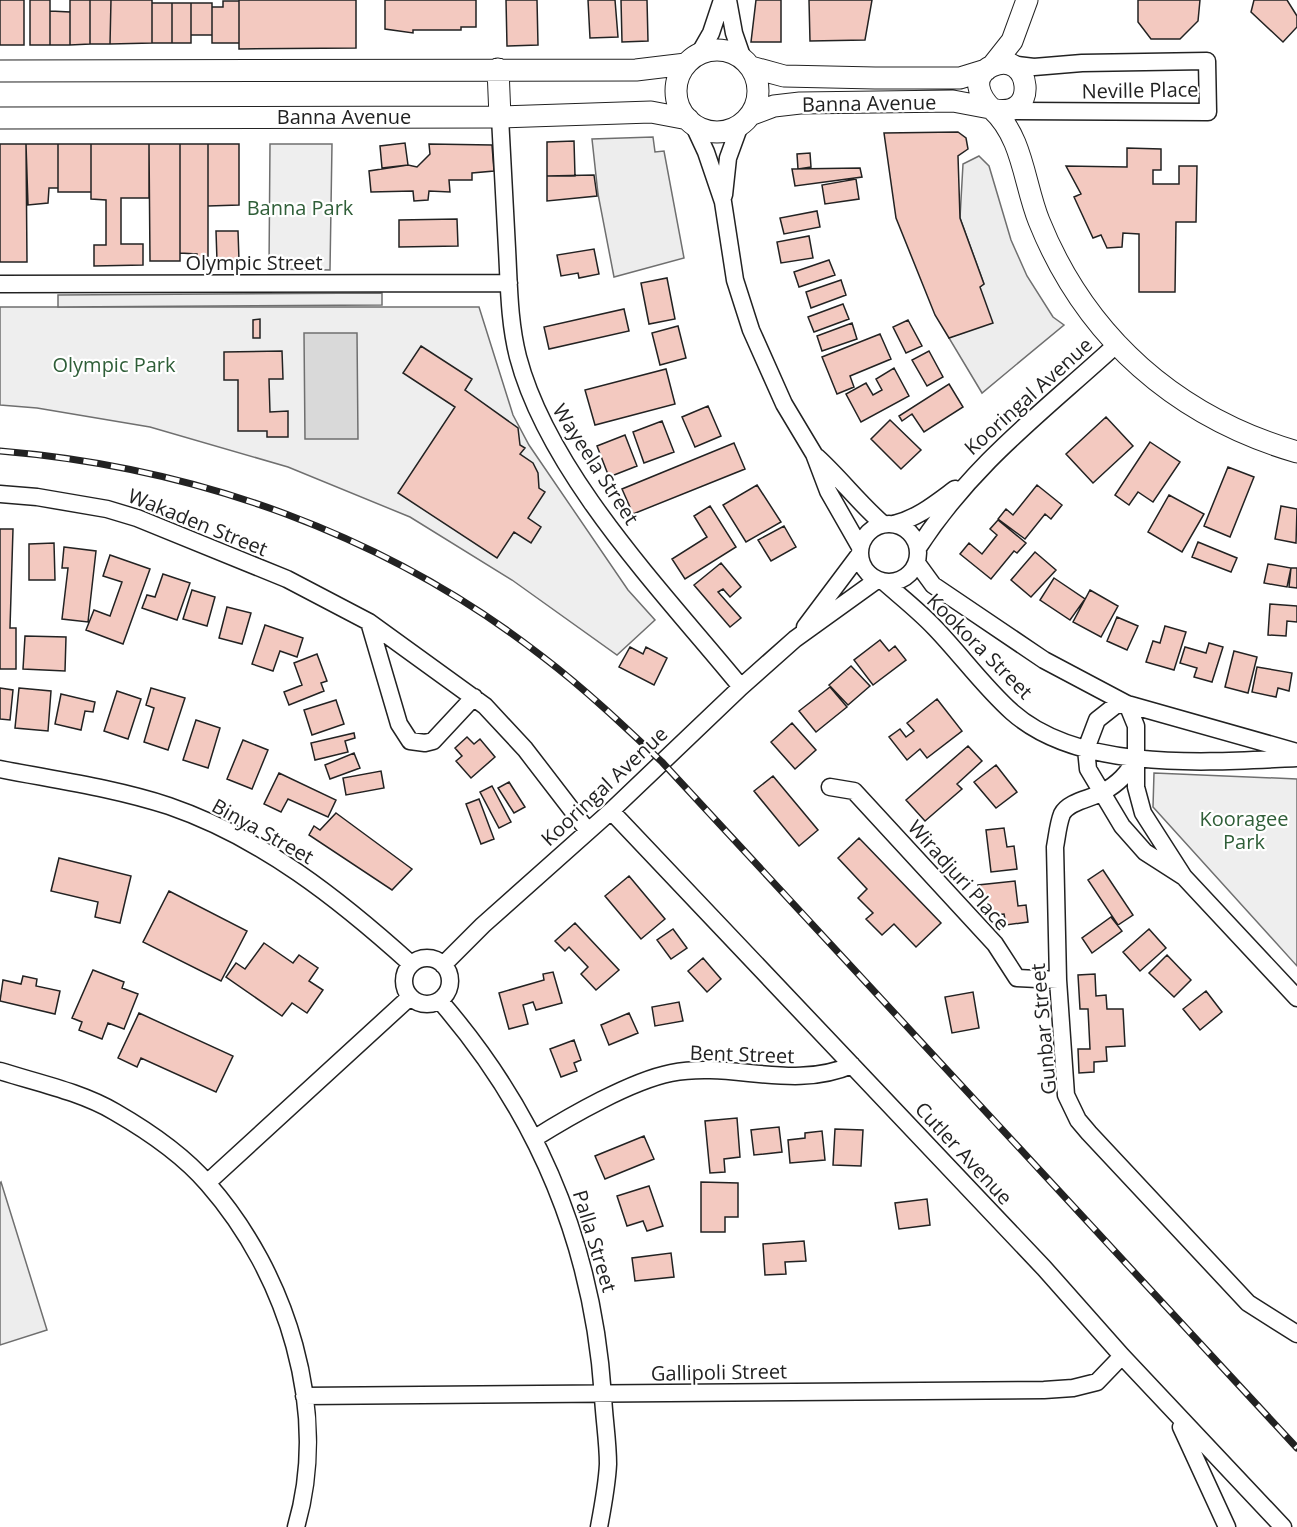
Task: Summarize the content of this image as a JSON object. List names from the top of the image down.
{
  "streets": {
    "main road": ["Banna Avenue"],
    "street": [
      "Neville Place",
      "Olympic Street",
      "Kooringal Avenue",
      "Wayeela Street",
      "Wakaden Street",
      "Kookora Street",
      "Binya Street",
      "Wiradjuri Place",
      "Gunbar Street",
      "Bent Street",
      "Cutler Avenue",
      "Palla Street",
      "Gallipoli Street"
    ]
  },
  "crossings": [
    ["Neville Place", "Banna Avenue"],
    ["Banna Avenue", "Wayeela Street"],
    ["Olympic Street", "Wayeela Street"],
    ["Kooringal Avenue", "Wayeela Street"],
    ["Kooringal Avenue", "Wakaden Street"],
    ["Kooringal Avenue", "Kookora Street"],
    ["Kooringal Avenue", "Binya Street"],
    ["Kooringal Avenue", "Cutler Avenue"],
    ["Kooringal Avenue", "Palla Street"],
    ["Kookora Street", "Gunbar Street"],
    ["Binya Street", "Palla Street"],
    ["Wiradjuri Place", "Gunbar Street"],
    ["Bent Street", "Cutler Avenue"],
    ["Bent Street", "Palla Street"],
    ["Cutler Avenue", "Gallipoli Street"],
    ["Palla Street", "Gallipoli Street"]
  ],
  "parks": ["Banna Park", "Olympic Park", "Kooragee Park"]
}
